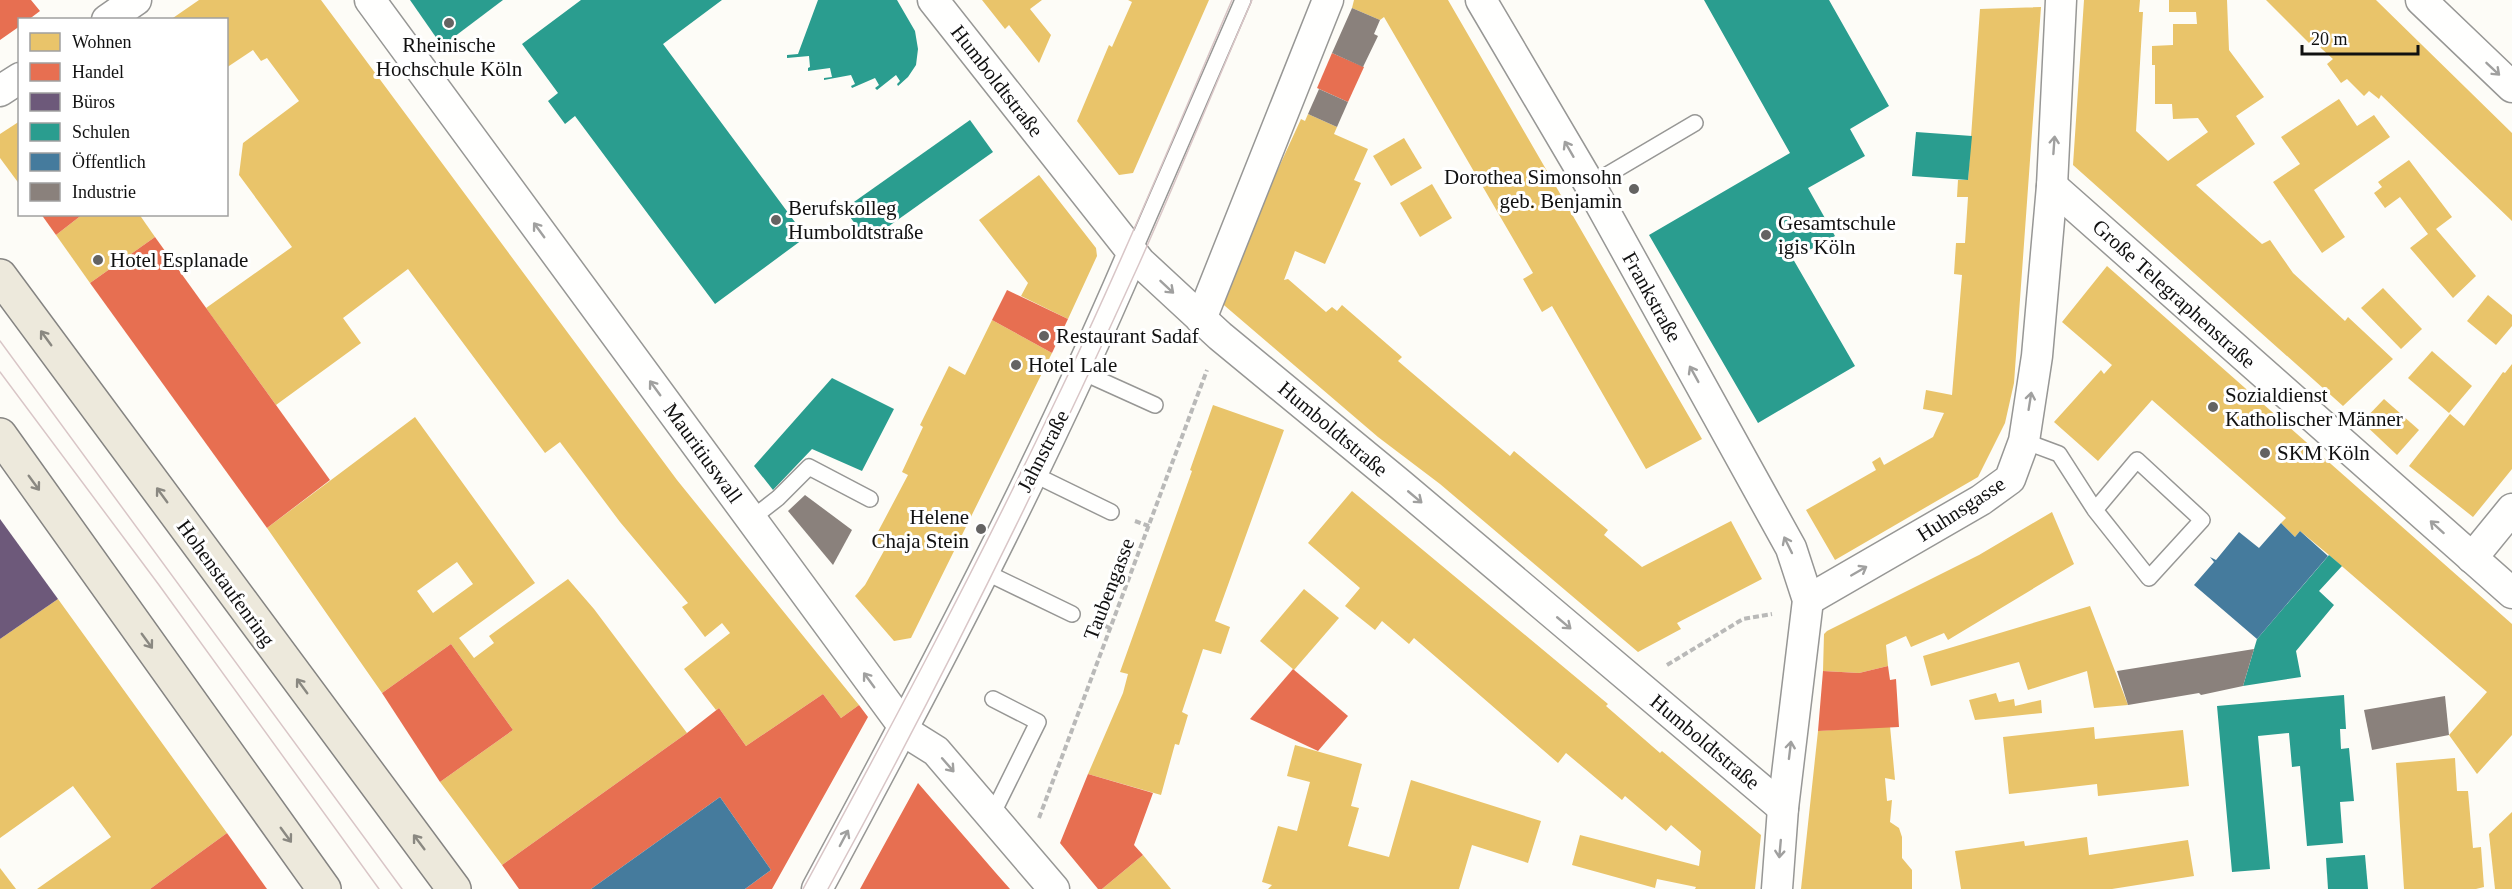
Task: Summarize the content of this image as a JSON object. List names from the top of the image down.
{
  "streets": {
    "main road": ["Hohenstaufenring"],
    "street": [
      "Humboldtstraße",
      "Große Telegraphenstraße",
      "Frankstraße",
      "Jahnstraße",
      "Mauritiuswall",
      "Huhnsgasse"
    ],
    "path": ["Taubengasse"]
  },
  "crossings": [
    ["Humboldtstraße", "Jahnstraße"],
    ["Humboldtstraße", "Taubengasse"],
    ["Große Telegraphenstraße", "Huhnsgasse"],
    ["Frankstraße", "Huhnsgasse"],
    ["Jahnstraße", "Mauritiuswall"],
    ["Mauritiuswall", "Taubengasse"]
  ],
  "one_way": [
    "Humboldtstraße",
    "Große Telegraphenstraße",
    "Frankstraße",
    "Huhnsgasse"
  ],
  "places": [
    "Rheinische Hochschule Köln",
    "Dorothea Simonsohn geb. Benjamin",
    "Berufskolleg Humboldtstraße",
    "Gesamtschule igis Köln",
    "Hotel Esplanade",
    "Restaurant Sadaf",
    "Hotel Lale",
    "Sozialdienst Katholischer Männer",
    "SKM Köln",
    "Helene Chaja Stein"
  ],
  "legend": [
    "Wohnen",
    "Handel",
    "Büros",
    "Schulen",
    "Öffentlich",
    "Industrie"
  ],
  "scale_bar": "20 m"
}
